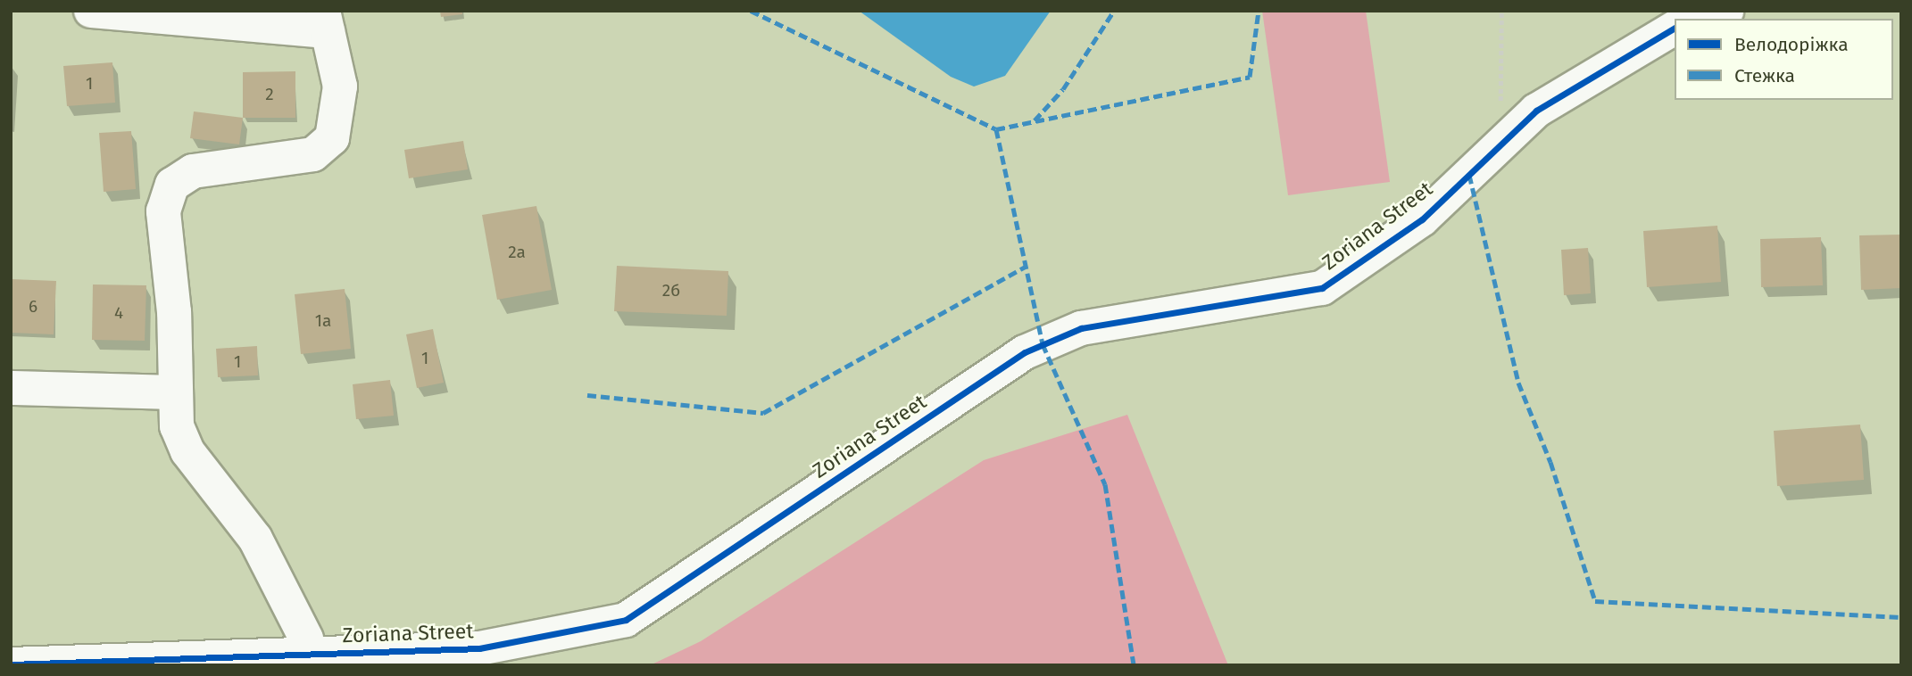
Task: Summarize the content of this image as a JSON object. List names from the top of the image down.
{
  "streets": {
    "street": ["Zoriana Street"]
  },
  "house_numbers": [
    "1",
    "2",
    "2а",
    "2б",
    "6",
    "4",
    "1а",
    "1",
    "1"
  ],
  "legend": ["Велодоріжка", "Стежка"]
}
